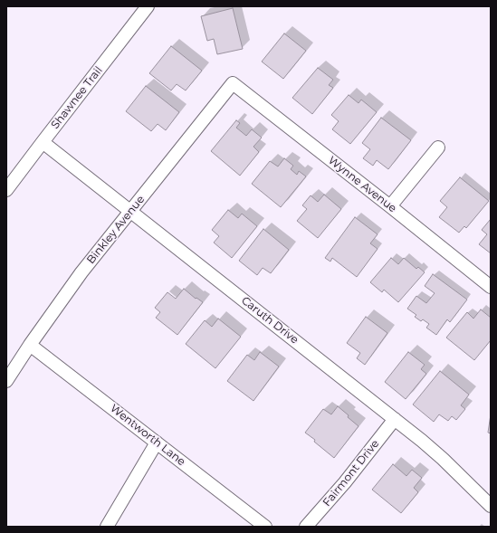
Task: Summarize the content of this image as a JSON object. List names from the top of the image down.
{
  "streets": {
    "street": [
      "Shawnee Trail",
      "Wynne Avenue",
      "Binkley Avenue",
      "Caruth Drive",
      "Wentworth Lane",
      "Fairmont Drive"
    ]
  },
  "crossings": [
    ["Shawnee Trail", "Caruth Drive"],
    ["Wynne Avenue", "Binkley Avenue"],
    ["Binkley Avenue", "Caruth Drive"],
    ["Binkley Avenue", "Wentworth Lane"],
    ["Caruth Drive", "Fairmont Drive"]
  ]
}
